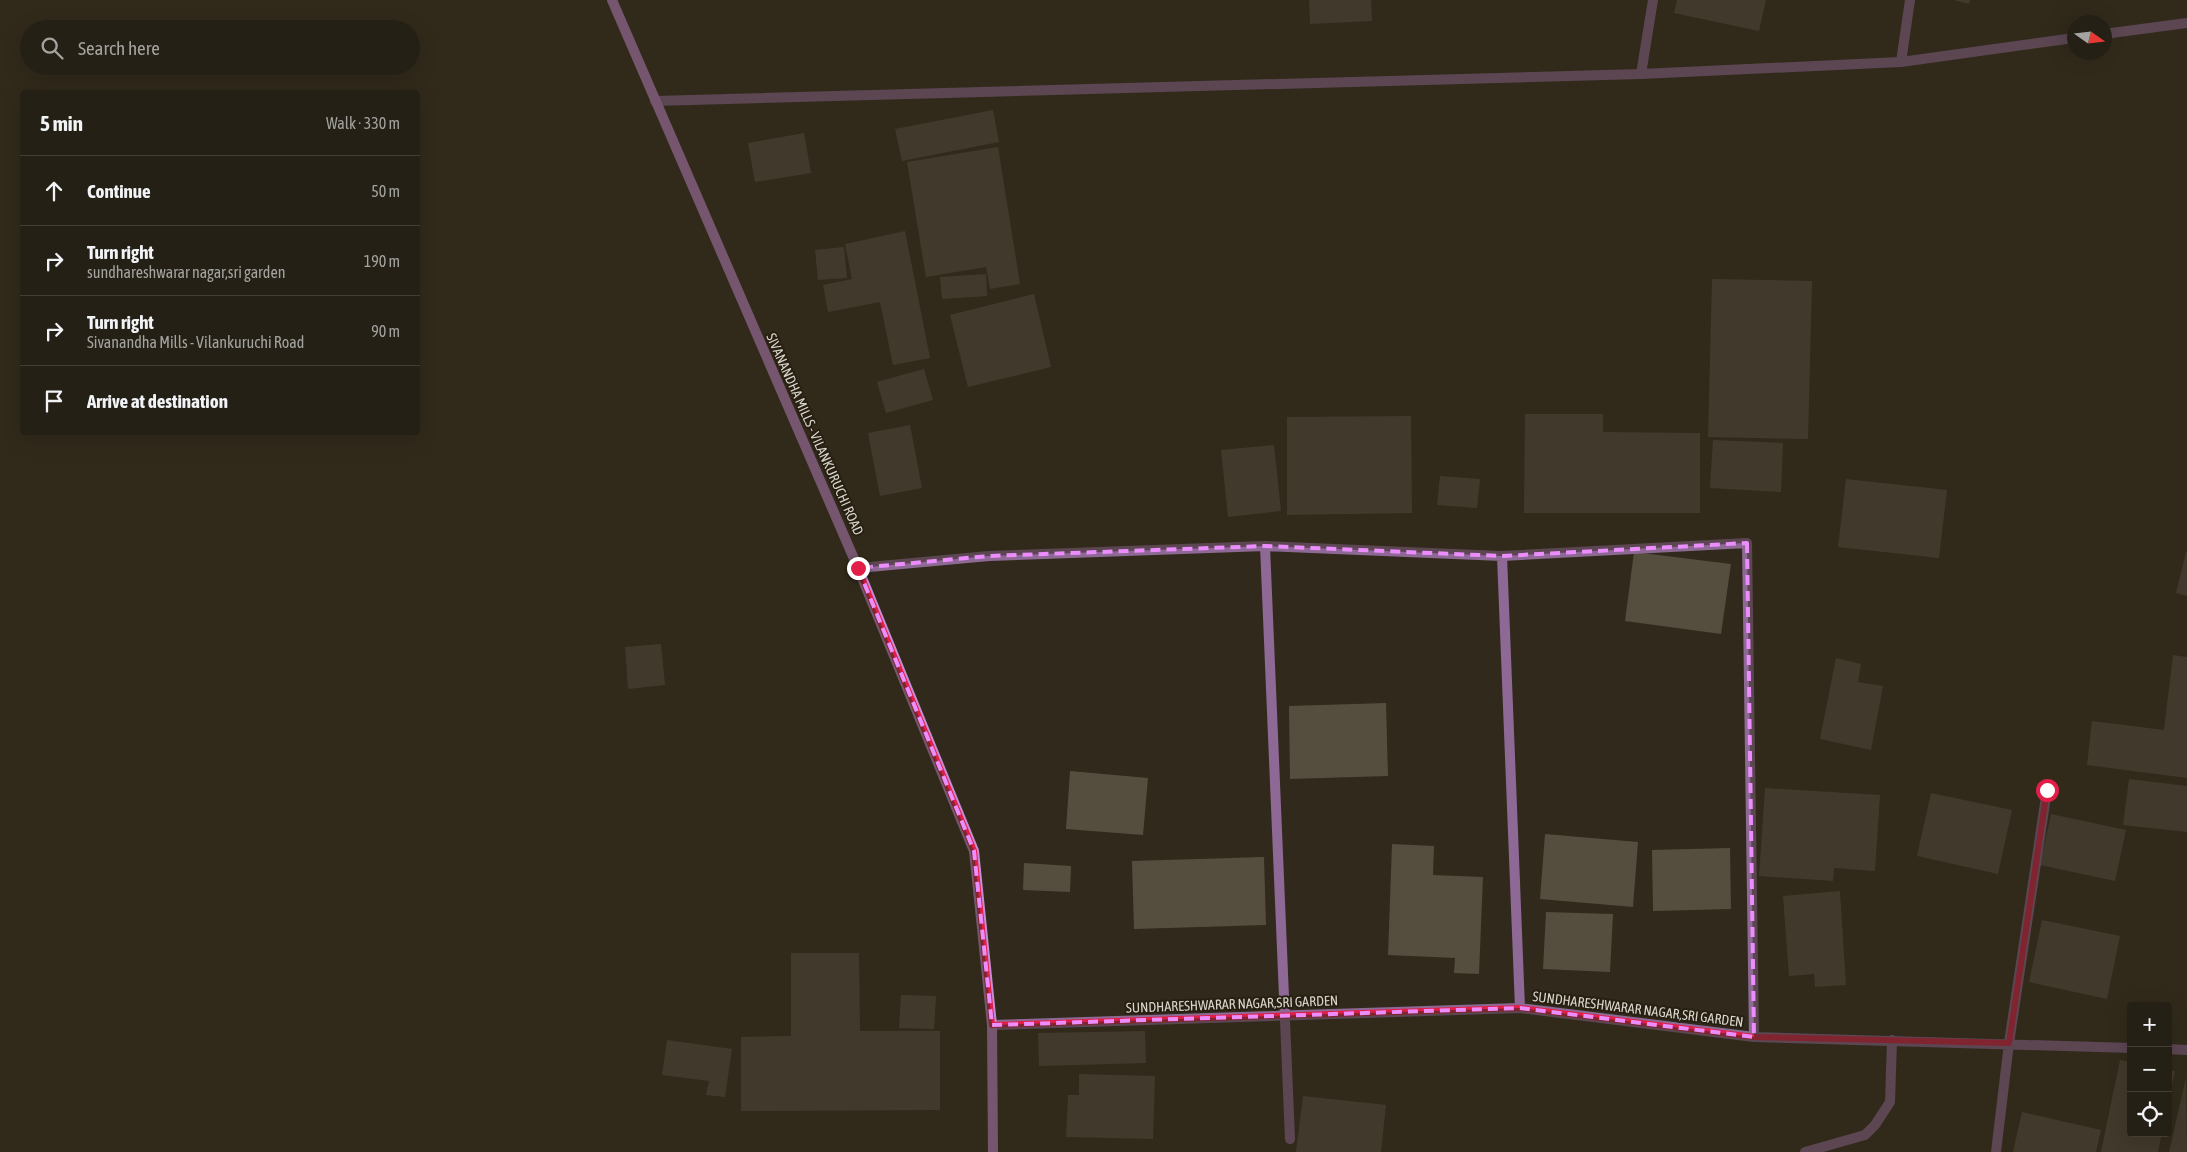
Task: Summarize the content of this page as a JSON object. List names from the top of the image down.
{
  "streets": {
    "main road": ["SIVANANDHA MILLS - VILANKURUCHI ROAD"],
    "street": ["SUNDHARESHWARAR NAGAR,SRI GARDEN"]
  },
  "crossings": [
    ["SIVANANDHA MILLS - VILANKURUCHI ROAD", "SUNDHARESHWARAR NAGAR,SRI GARDEN"]
  ],
  "north": "right",
  "page": {
    "search": "Search here",
    "heading": ["5 min", "Walk · 330 m"],
    "list": [
      ["Continue", "50 m"],
      ["Turn right", "sundhareshwarar nagar,sri garden", "190 m"],
      ["Turn right", "Sivanandha Mills - Vilankuruchi Road", "90 m"],
      "Arrive at destination"
    ],
    "map_buttons": ["+", "−"]
  }
}
